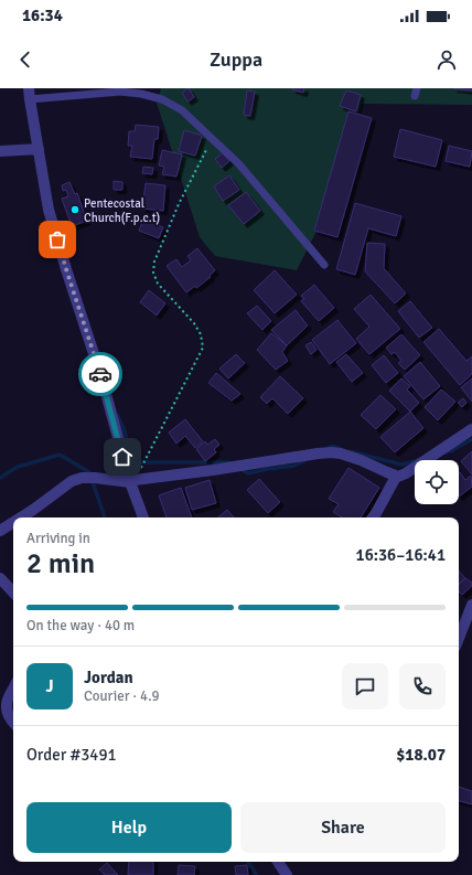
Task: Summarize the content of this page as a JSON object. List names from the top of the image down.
{
  "places": ["Pentecostal Church(F.p.c.t)"],
  "page": {
    "status": "16:34",
    "header": "Zuppa",
    "heading": ["2 min", "Arriving in", "16:36–16:41"],
    "panel": [
      "Jordan",
      "Courier · 4.9",
      "Order #3491",
      "$18.07"
    ],
    "bar": "On the way · 40 m",
    "round": "J",
    "buttons": ["Help", "Share"]
  }
}
